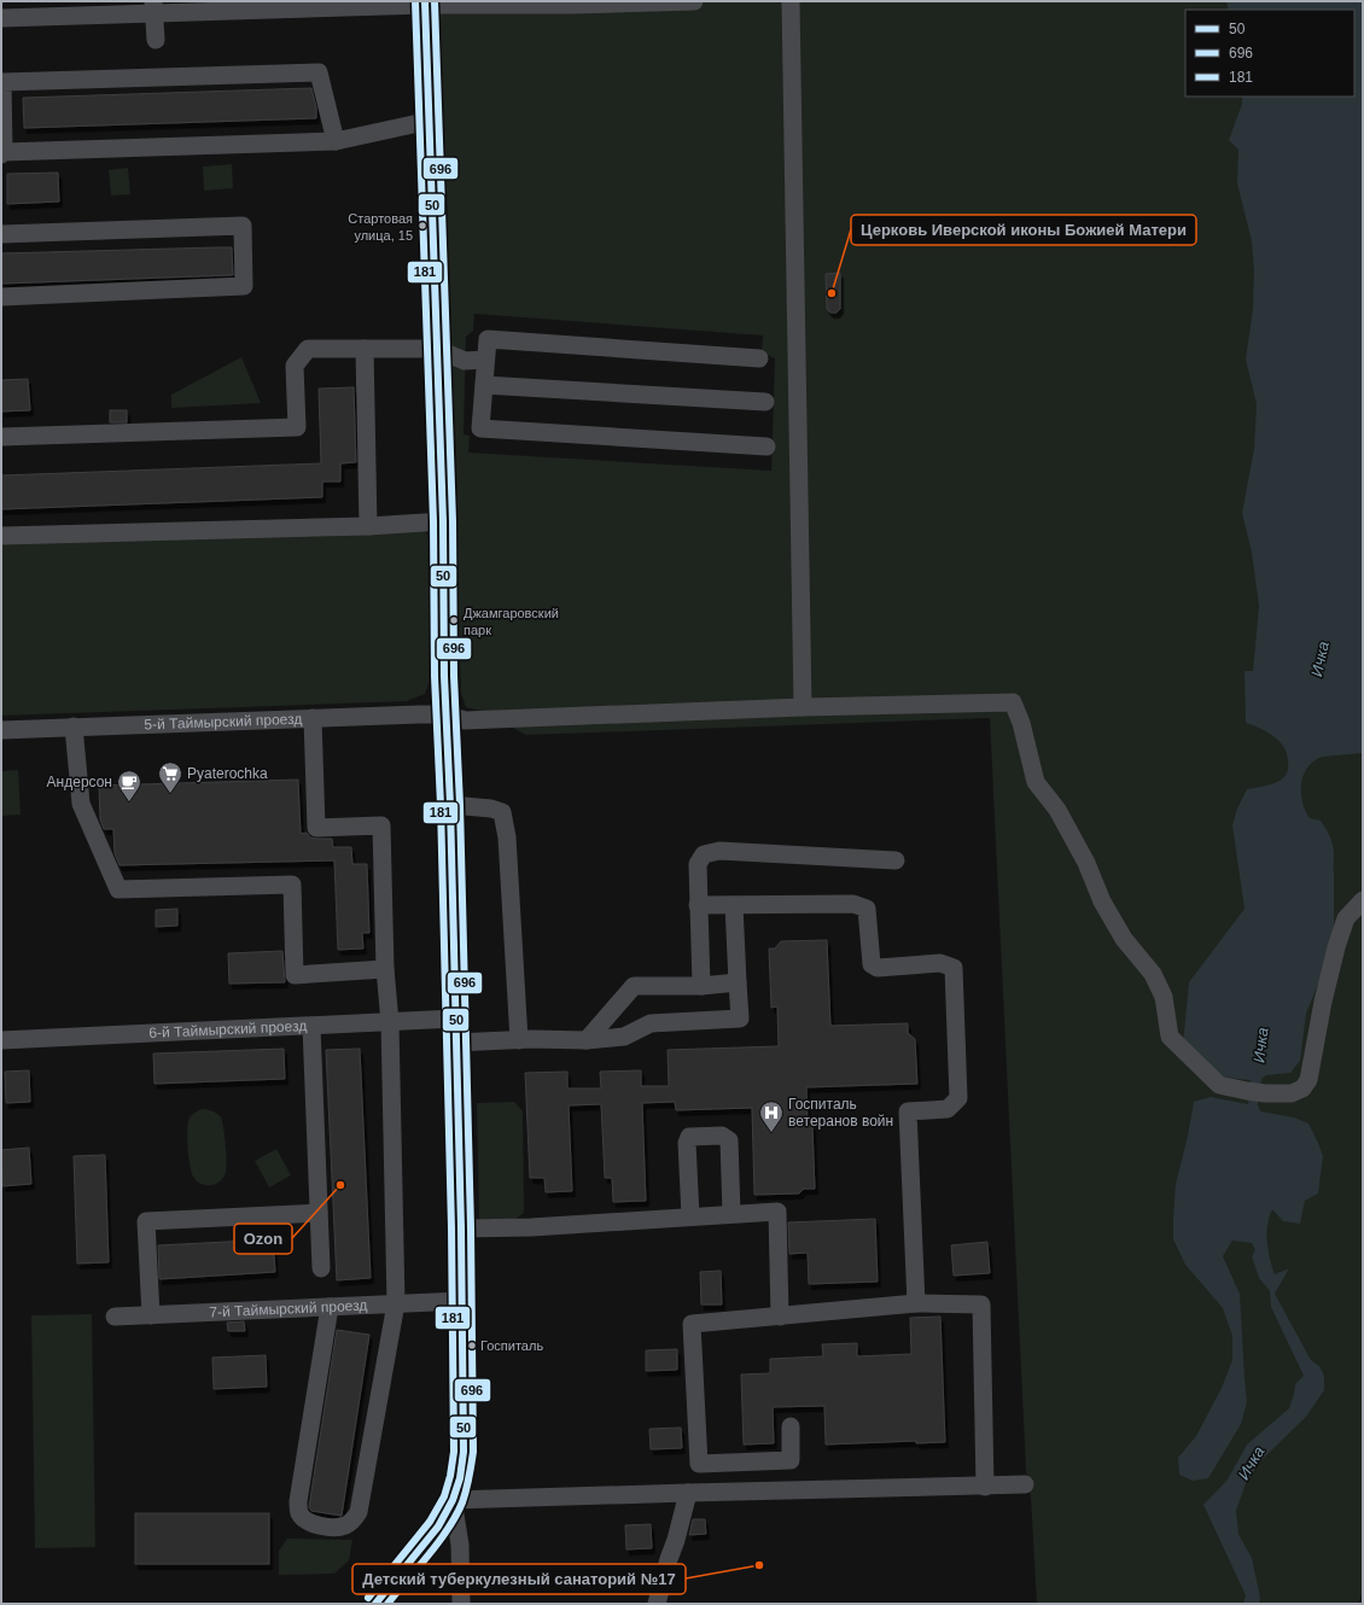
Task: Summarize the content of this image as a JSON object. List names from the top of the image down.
{
  "streets": {
    "street": ["5-й Таймырский проезд", "6-й Таймырский проезд", "7-й Таймырский проезд"]
  },
  "water": ["Ичка"],
  "places": {
    "other": [
      "Стартовая улица, 15",
      "Церковь Иверской иконы Божией Матери",
      "Джамгаровский парк",
      "Ozon",
      "Госпиталь",
      "Детский туберкулезный санаторий №17"
    ],
    "supermarket": ["Pyaterochka"],
    "cafe": ["Андерсон"],
    "hospital": ["Госпиталь ветеранов войн"]
  },
  "lines": ["transit line 50", "transit line 696", "transit line 181"],
  "legend": ["50", "696", "181"]
}
